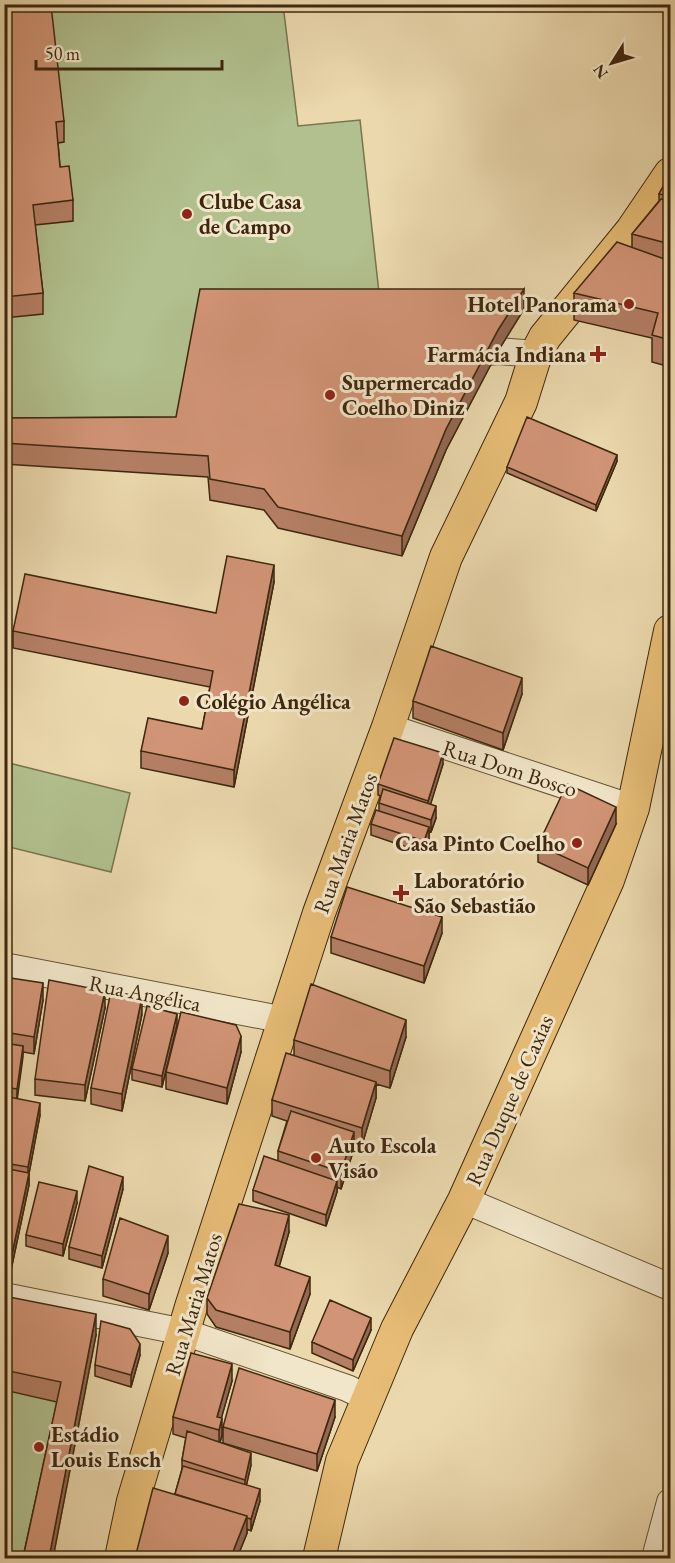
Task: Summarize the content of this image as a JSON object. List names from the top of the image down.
{
  "streets": {
    "main road": ["Rua Maria Matos", "Rua Duque de Caxias"],
    "street": ["Rua Dom Bosco", "Rua Angélica"]
  },
  "crossings": [
    ["Rua Dom Bosco", "Rua Maria Matos"],
    ["Rua Dom Bosco", "Rua Duque de Caxias"],
    ["Rua Maria Matos", "Rua Angélica"]
  ],
  "places": {
    "other": [
      "Clube Casa de Campo",
      "Hotel Panorama",
      "Supermercado Coelho Diniz",
      "Colégio Angélica",
      "Casa Pinto Coelho",
      "Auto Escola Visão",
      "Estádio Louis Ensch"
    ],
    "health": ["Farmácia Indiana", "Laboratório São Sebastião"]
  },
  "scale_bar": "50 m",
  "north": "bottom left"
}
